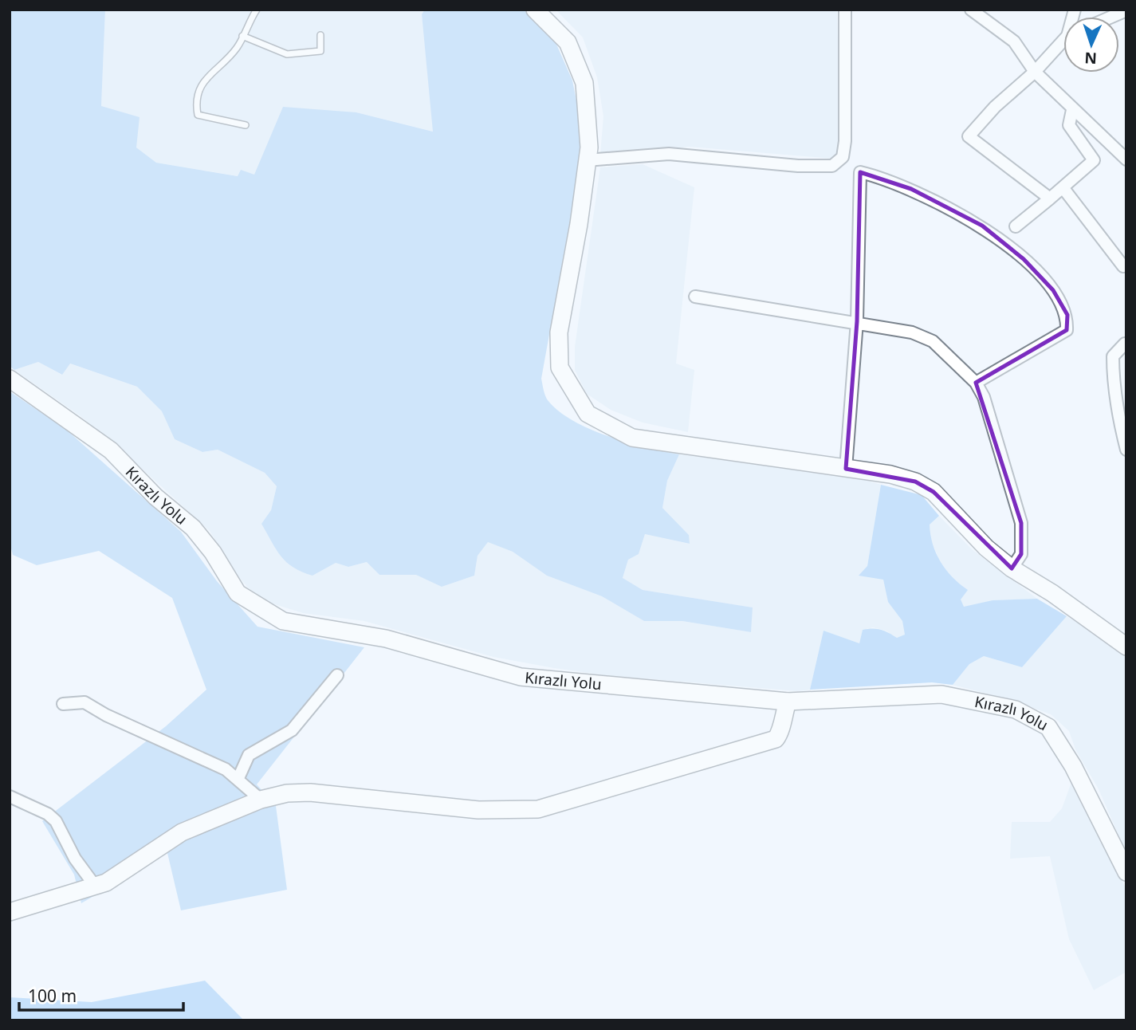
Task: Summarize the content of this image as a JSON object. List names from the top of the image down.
{
  "streets": {
    "street": ["Kırazlı Yolu"]
  },
  "scale_bar": "100 m",
  "north": "bottom"
}
